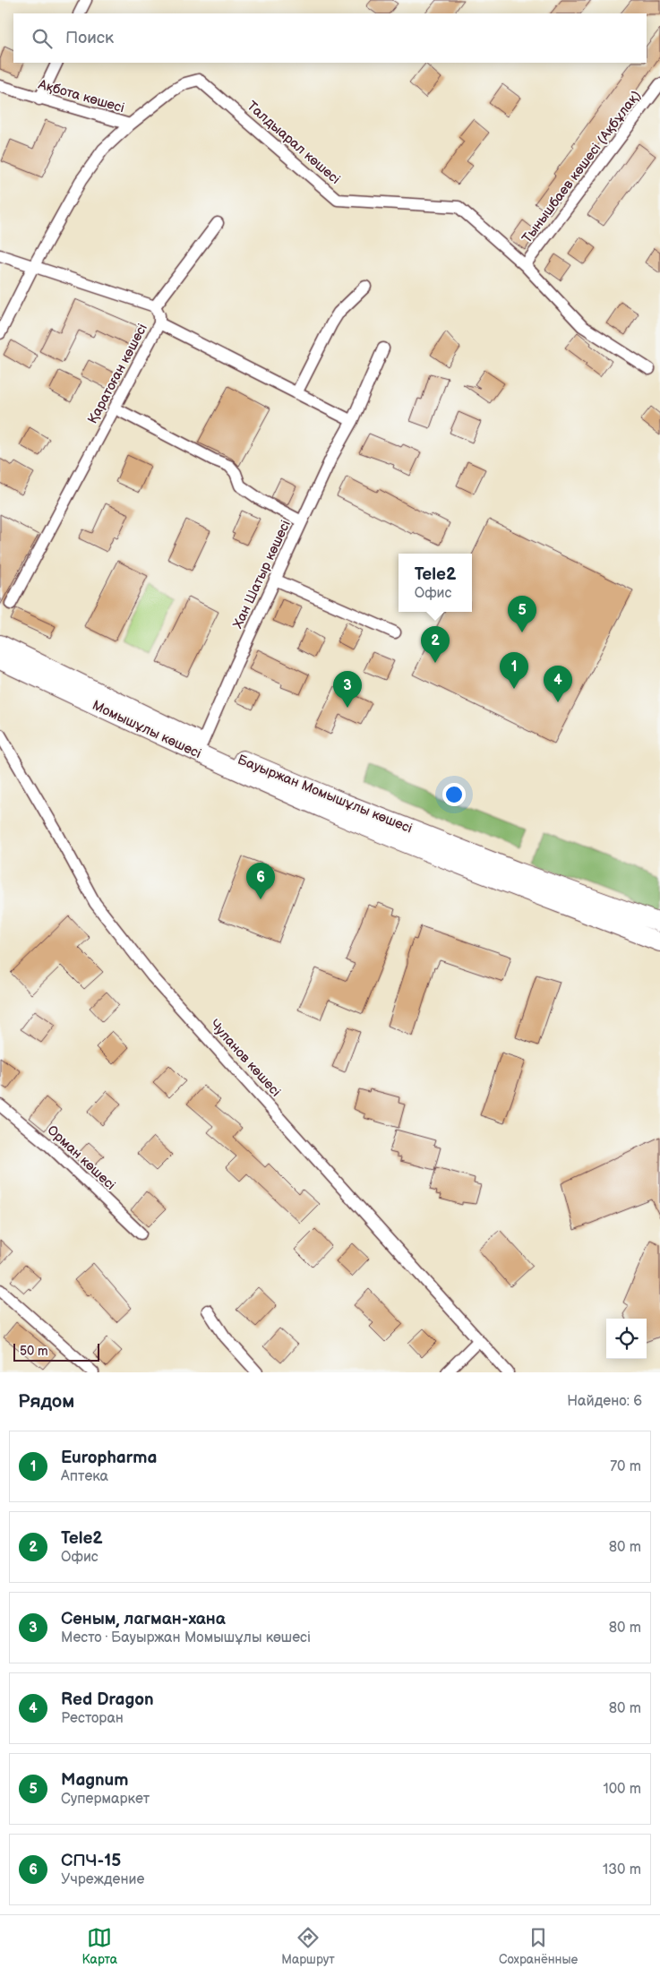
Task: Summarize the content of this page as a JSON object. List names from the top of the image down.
{
  "streets": {
    "main road": ["Момышұлы көшесі", "Бауыржан Момышұлы көшесі"],
    "street": [
      "Ақбота көшесі",
      "Талдыарал көшесі",
      "Тынышбаев көшесі (Ақбұлақ)",
      "Қаратоған көшесі",
      "Хан Шатыр көшесі",
      "Чуланов көшесі",
      "Орман көшесі"
    ]
  },
  "crossings": [
    ["Ақбота көшесі", "Талдыарал көшесі"],
    ["Талдыарал көшесі", "Тынышбаев көшесі (Ақбұлақ)"],
    ["Қаратоған көшесі", "Хан Шатыр көшесі"],
    ["Хан Шатыр көшесі", "Бауыржан Момышұлы көшесі"],
    ["Момышұлы көшесі", "Бауыржан Момышұлы көшесі"]
  ],
  "scale_bar": "50 m",
  "page": {
    "search": "Поиск",
    "popup": ["Tele2", "Офис"],
    "pins": [
      "5",
      "2",
      "1",
      "4",
      "3",
      "6"
    ],
    "scale": "50 m",
    "heading": ["Рядом", "Найдено: 6"],
    "list": [
      {
        "mark": "1",
        "name": "Europharma",
        "note": "Аптека",
        "value": "70 m"
      },
      {
        "mark": "2",
        "name": "Tele2",
        "note": "Офис",
        "value": "80 m"
      },
      {
        "mark": "3",
        "name": "Сеным, лагман-хана",
        "note": "Место · Бауыржан Момышұлы көшесі",
        "value": "80 m"
      },
      {
        "mark": "4",
        "name": "Red Dragon",
        "note": "Ресторан",
        "value": "80 m"
      },
      {
        "mark": "5",
        "name": "Magnum",
        "note": "Супермаркет",
        "value": "100 m"
      },
      {
        "mark": "6",
        "name": "СПЧ-15",
        "note": "Учреждение",
        "value": "130 m"
      }
    ],
    "nav": ["Карта", "Маршрут", "Сохранённые"]
  }
}
